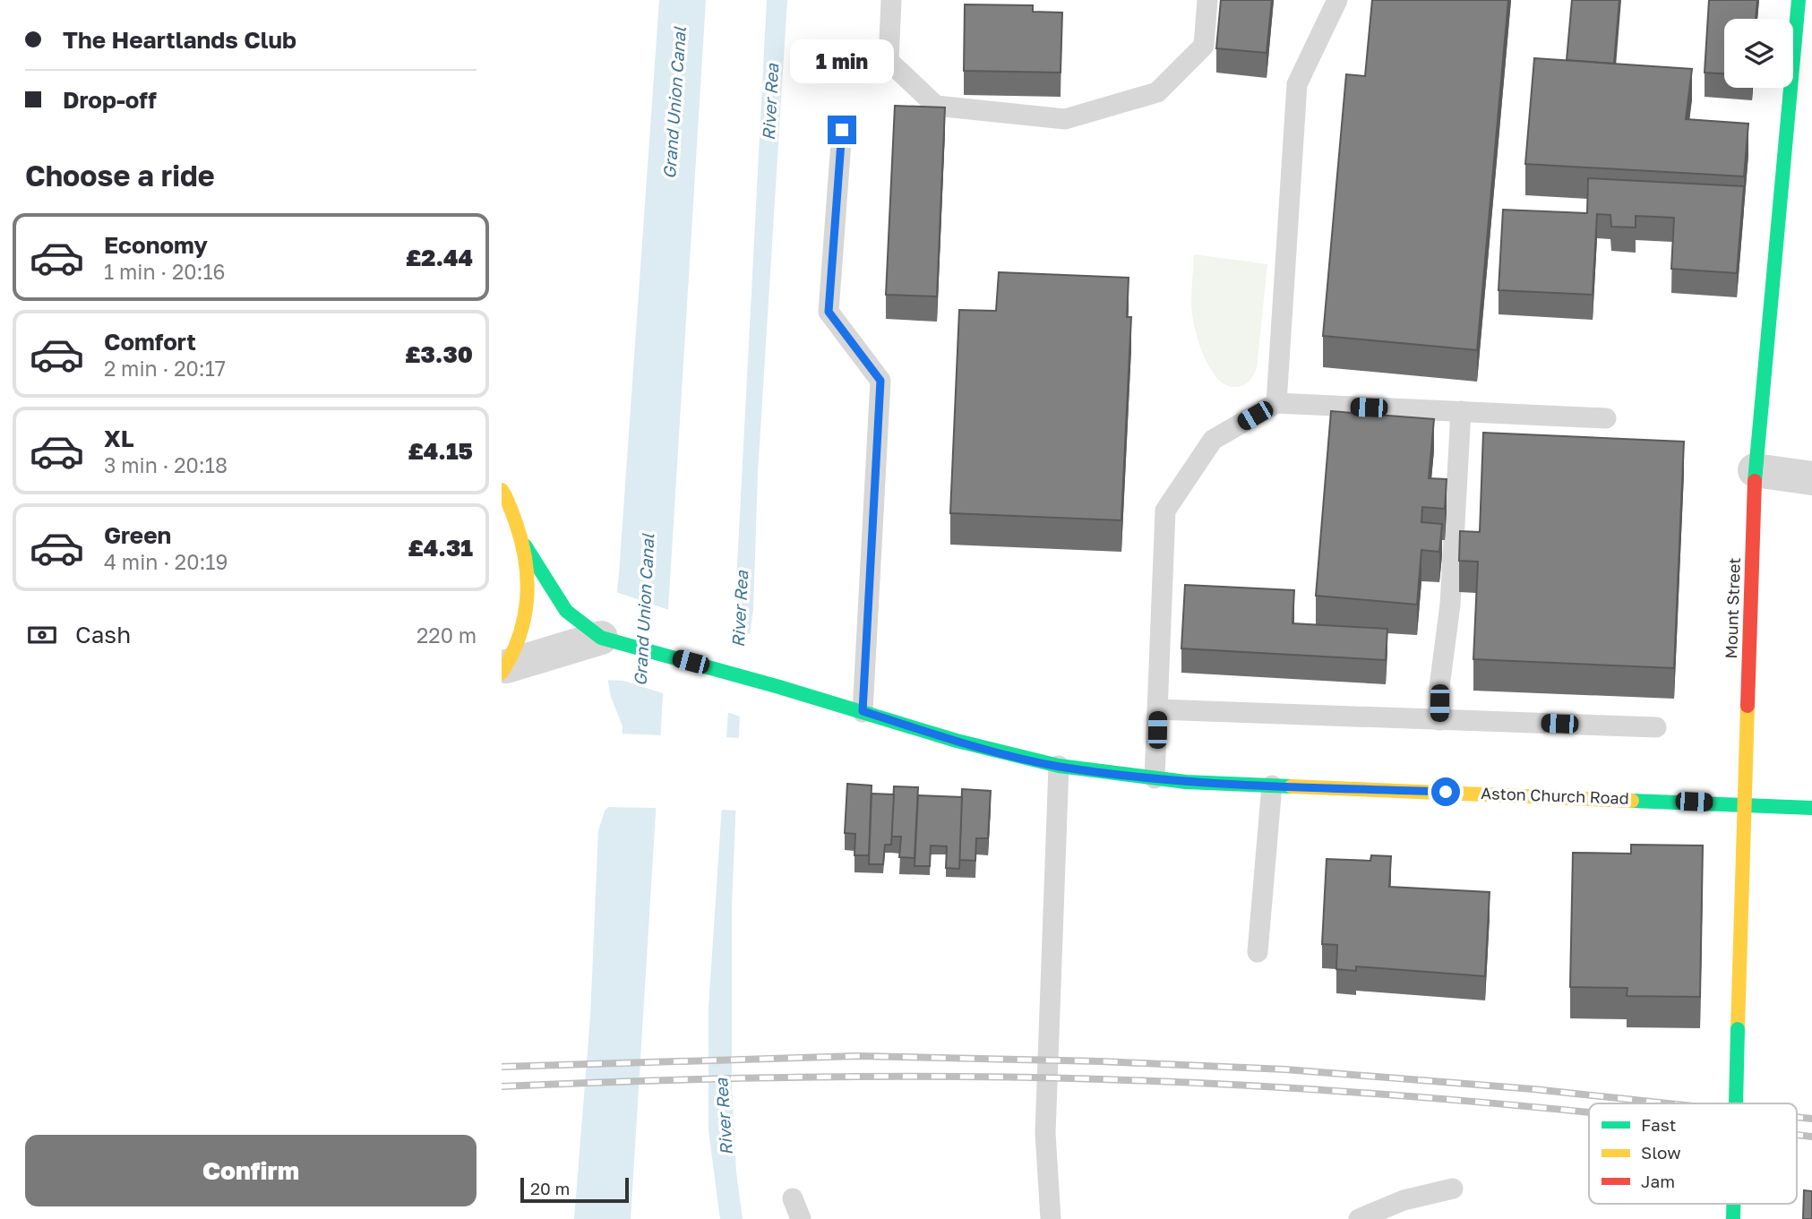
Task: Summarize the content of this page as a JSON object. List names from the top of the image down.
{
  "streets": {
    "street": ["Mount Street", "Aston Church Road"]
  },
  "crossings": [
    ["Mount Street", "Aston Church Road"]
  ],
  "water": ["River Rea", "Grand Union Canal"],
  "legend": ["Fast", "Slow", "Jam"],
  "scale_bar": "20 m",
  "page": {
    "banner": ["The Heartlands Club", "Drop-off"],
    "bubble": "1 min",
    "heading": "Choose a ride",
    "list": [
      {
        "name": "Economy",
        "note": "1 min · 20:16",
        "value": "£2.44"
      },
      {
        "name": "Comfort",
        "note": "2 min · 20:17",
        "value": "£3.30"
      },
      {
        "name": "XL",
        "note": "3 min · 20:18",
        "value": "£4.15"
      },
      {
        "name": "Green",
        "note": "4 min · 20:19",
        "value": "£4.31"
      }
    ],
    "pay": ["Cash", "220 m"],
    "buttons": "Confirm",
    "scale": "20 m"
  }
}
